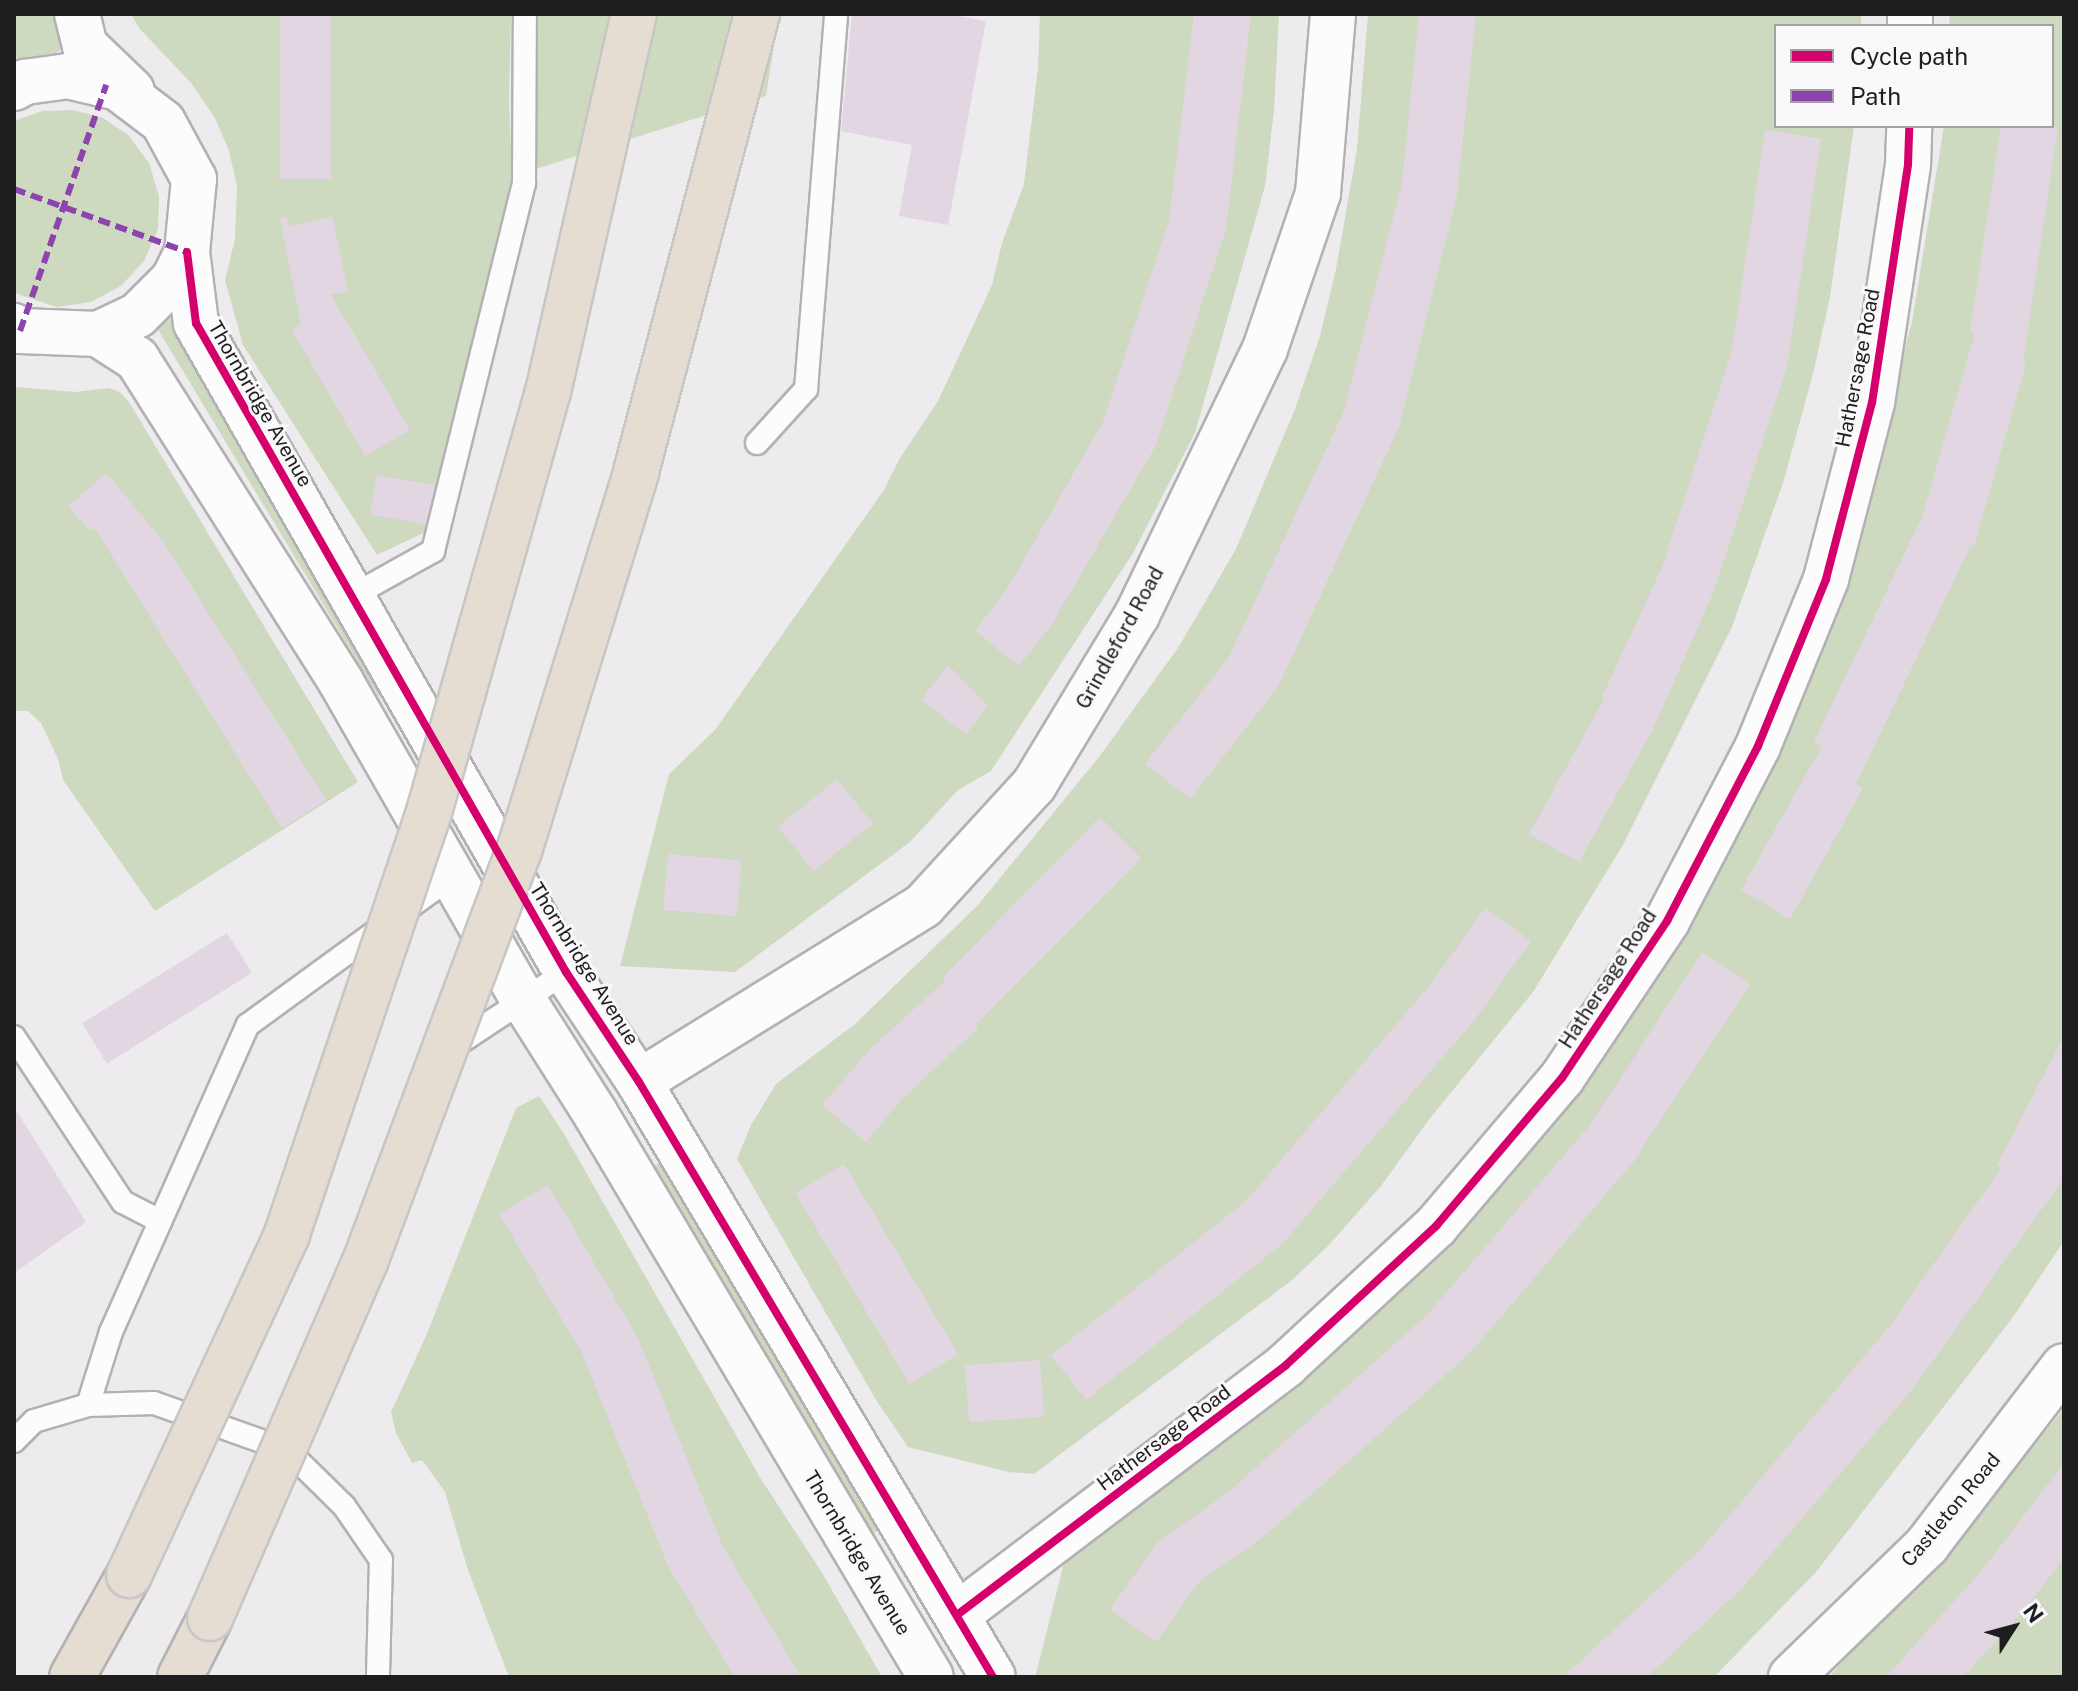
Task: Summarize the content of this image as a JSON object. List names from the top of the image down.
{
  "streets": {
    "street": [
      "Hathersage Road",
      "Thornbridge Avenue",
      "Grindleford Road",
      "Castleton Road"
    ]
  },
  "crossings": [
    ["Hathersage Road", "Thornbridge Avenue"],
    ["Thornbridge Avenue", "Grindleford Road"]
  ],
  "legend": ["Cycle path", "Path"],
  "north": "top right"
}
